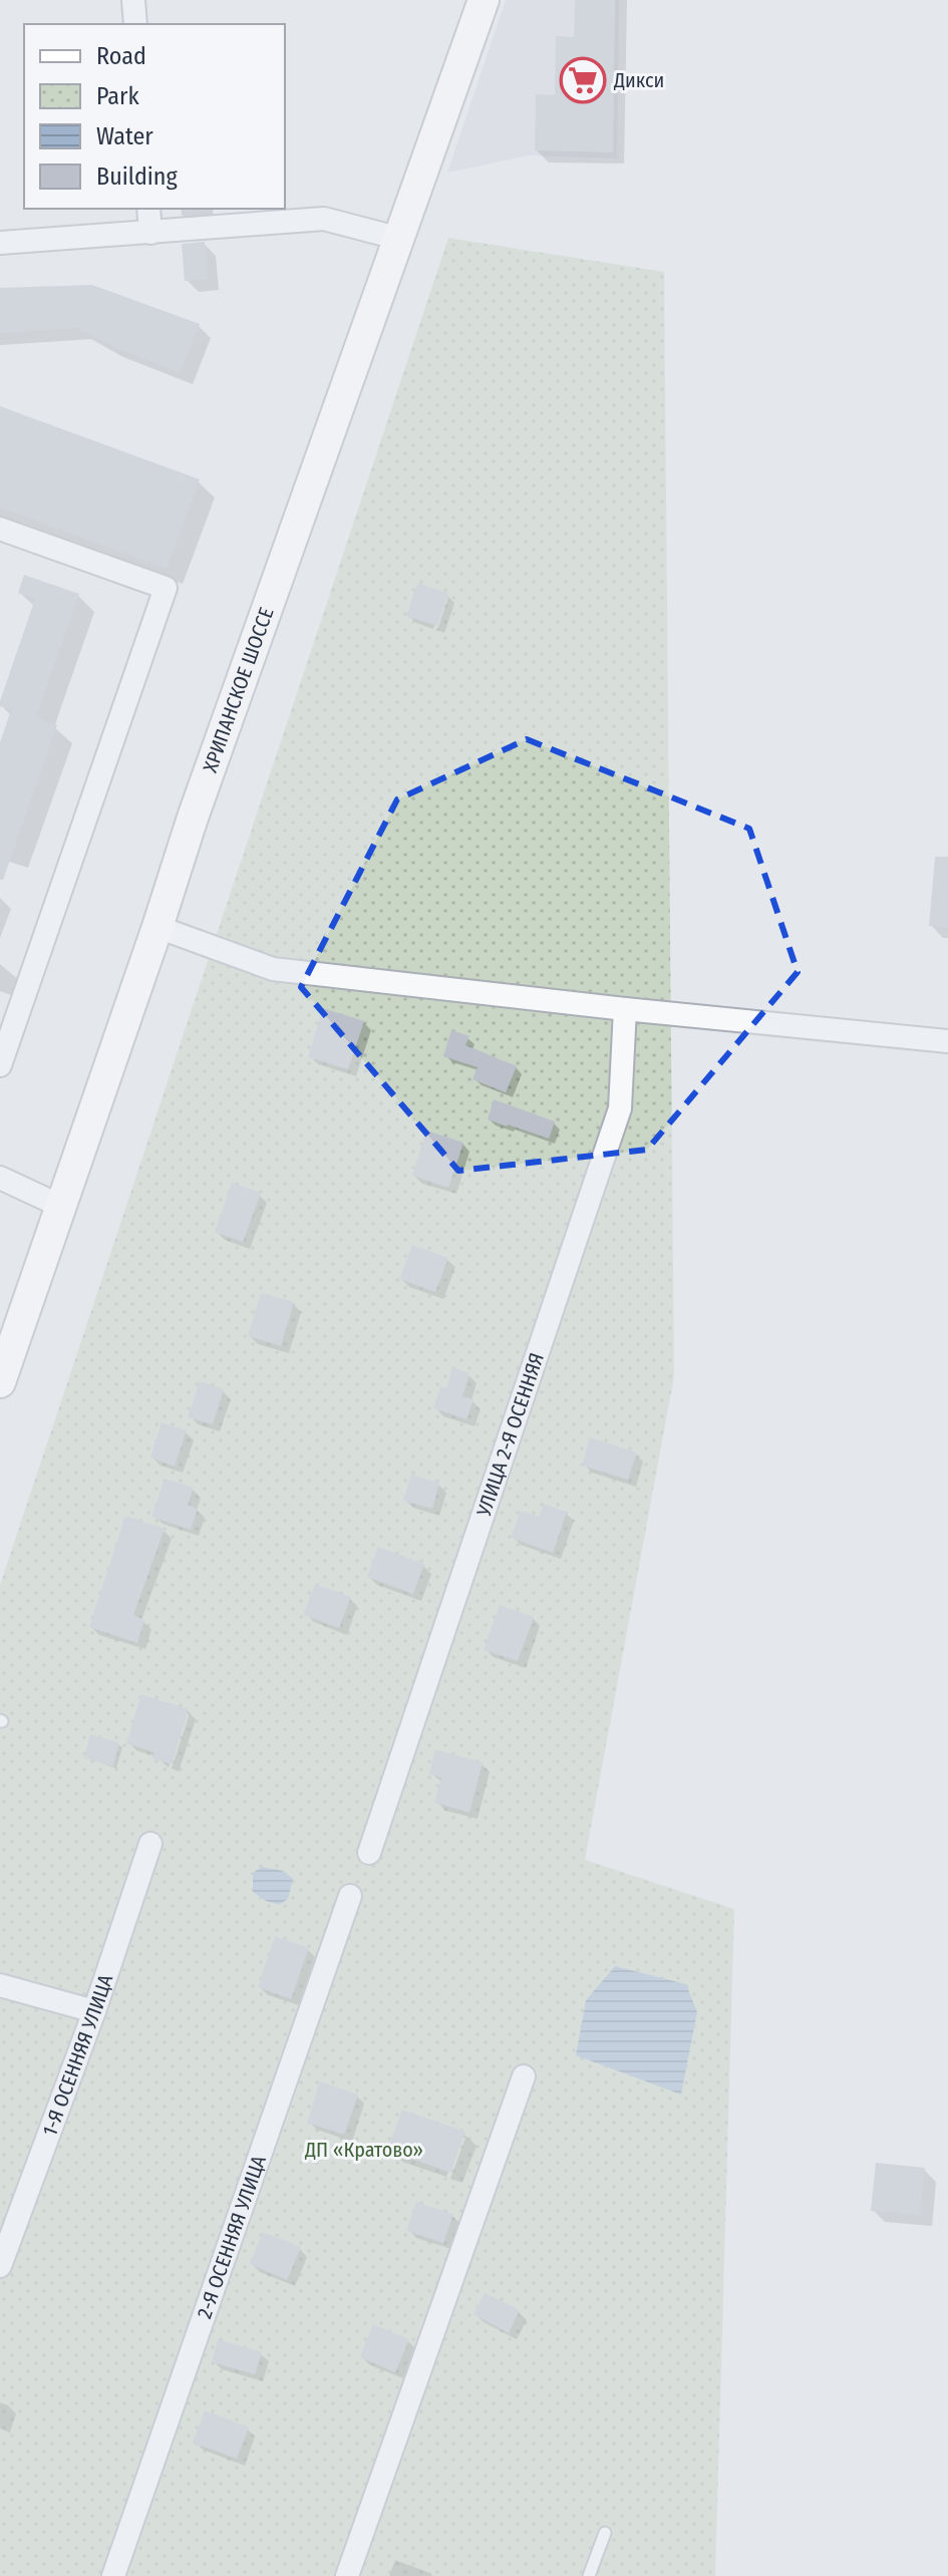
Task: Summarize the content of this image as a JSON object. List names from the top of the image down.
{
  "streets": {
    "main road": ["ХРИПАНСКОЕ ШОССЕ"],
    "street": ["УЛИЦА 2-Я ОСЕННЯЯ", "1-Я ОСЕННЯЯ УЛИЦА", "2-Я ОСЕННЯЯ УЛИЦА"]
  },
  "parks": ["ДП «Кратово»"],
  "places": {
    "supermarket": ["Дикси"]
  },
  "legend": [
    "Road",
    "Park",
    "Water",
    "Building"
  ]
}
